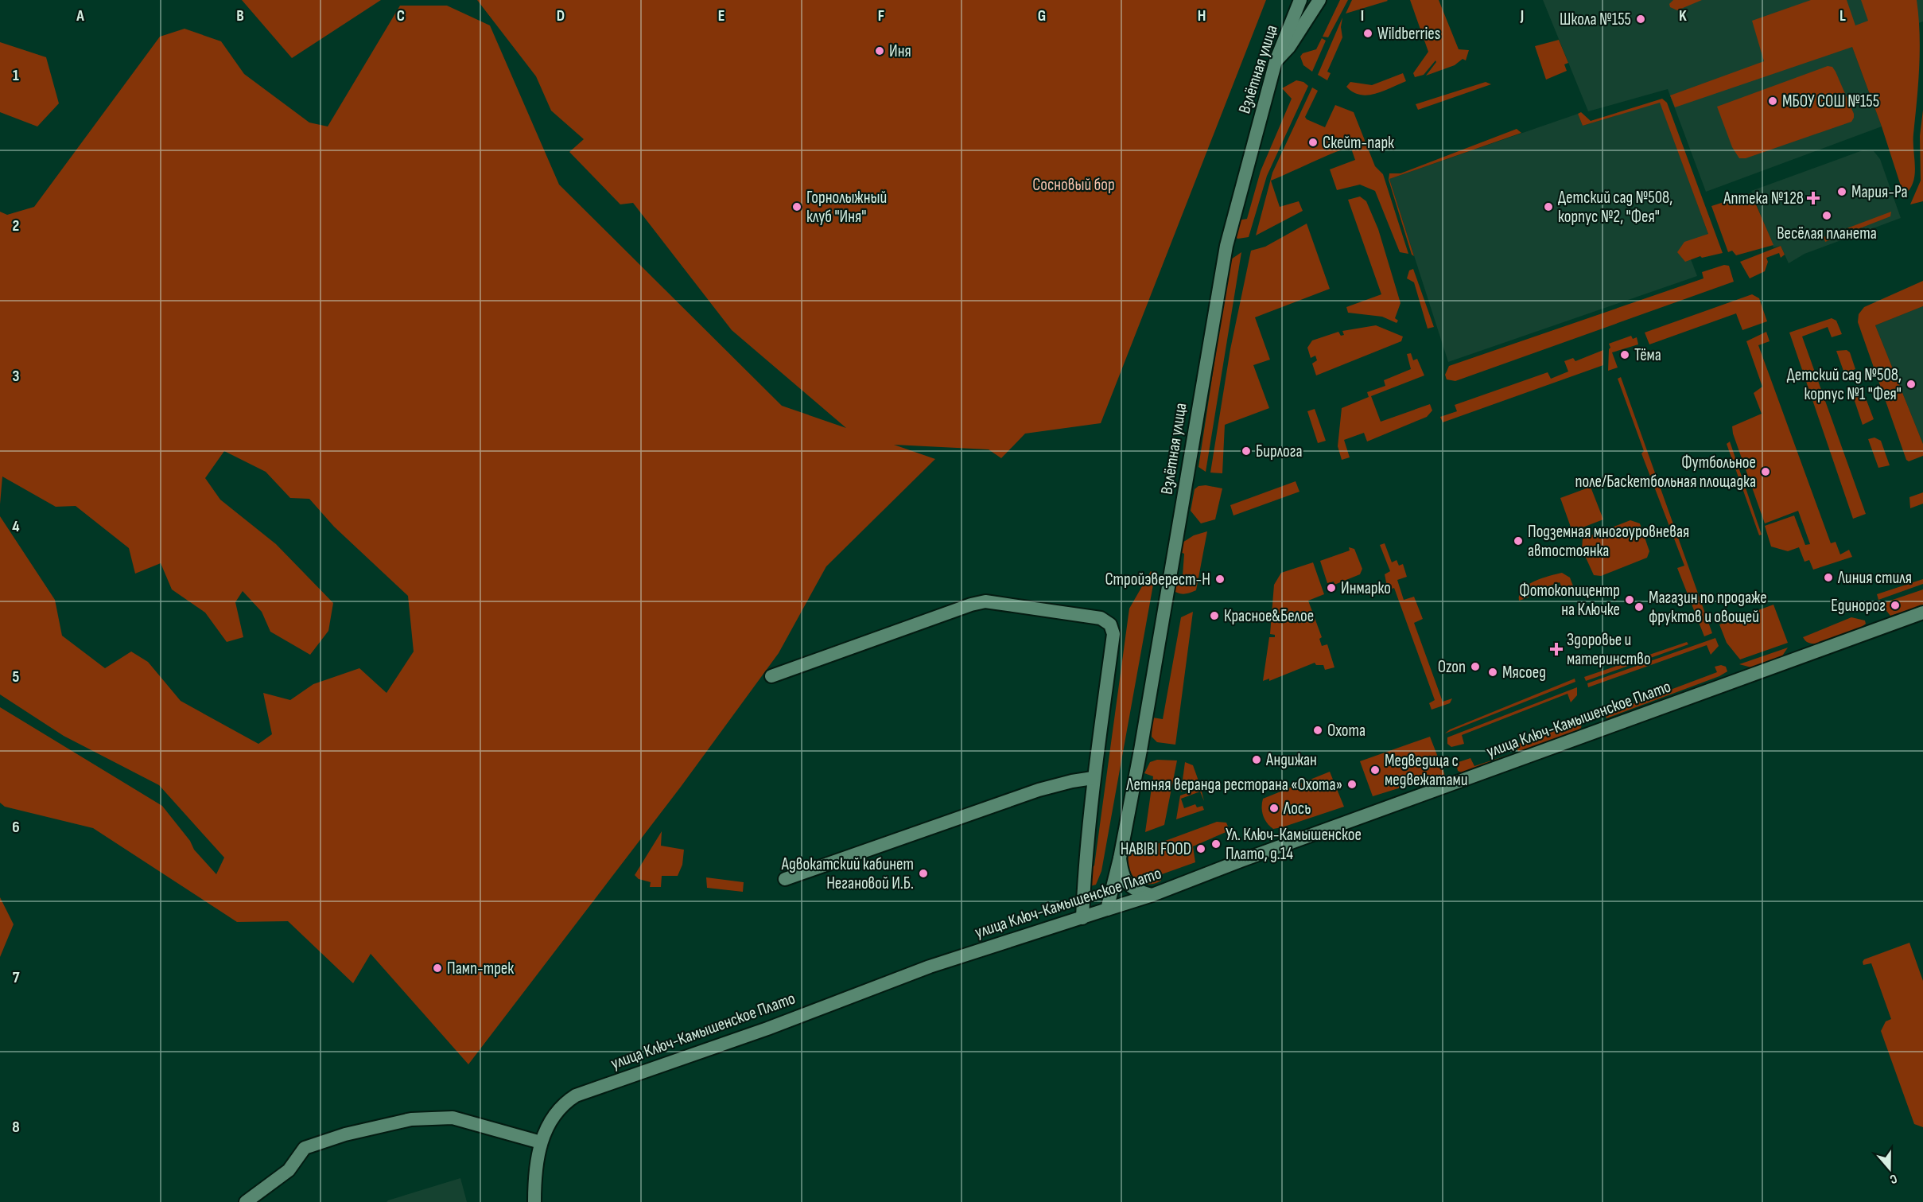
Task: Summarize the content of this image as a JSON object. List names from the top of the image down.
{
  "streets": {
    "street": ["Взлётная улица", "улица Ключ-Камышенское Плато"]
  },
  "crossings": [
    ["Взлётная улица", "улица Ключ-Камышенское Плато"]
  ],
  "parks": ["Сосновый бор"],
  "places": {
    "other": [
      "Школа №155",
      "Wildberries",
      "Иня",
      "МБОУ СОШ №155",
      "Скейт-парк",
      "Мария-Ра",
      "Горнолыжный клуб \"Иня\"",
      "Детский сад №508, корпус №2, \"Фея\"",
      "Весёлая планета",
      "Тёма",
      "Детский сад №508, корпус №1 \"Фея\"",
      "Бирлога",
      "Футбольное поле/Баскетбольная площадка",
      "Подземная многоуровневая автостоянка",
      "Линия стиля",
      "Стройэверест-Н",
      "Инмарко",
      "Фотокопицентр на Ключке",
      "Единорог",
      "Магазин по продаже фруктов и овощей",
      "Красное&Белое",
      "Ozon",
      "Мясоед",
      "Охота",
      "Андижан",
      "Медведица с медвежатами",
      "Летняя веранда ресторана «Охота»",
      "Лось",
      "Ул. Ключ-Камышенское Плато, д.14",
      "HABIBI FOOD",
      "Адвокатский кабинет Негановой И.Б.",
      "Памп-трек"
    ],
    "health": ["Аптека №128", "Здоровье и материнство"]
  },
  "north": "bottom",
  "grid": {
    "columns": [
      "A",
      "B",
      "C",
      "D",
      "E",
      "F",
      "G",
      "H",
      "I",
      "J",
      "K",
      "L"
    ],
    "rows": [
      "1",
      "2",
      "3",
      "4",
      "5",
      "6",
      "7",
      "8"
    ]
  }
}
